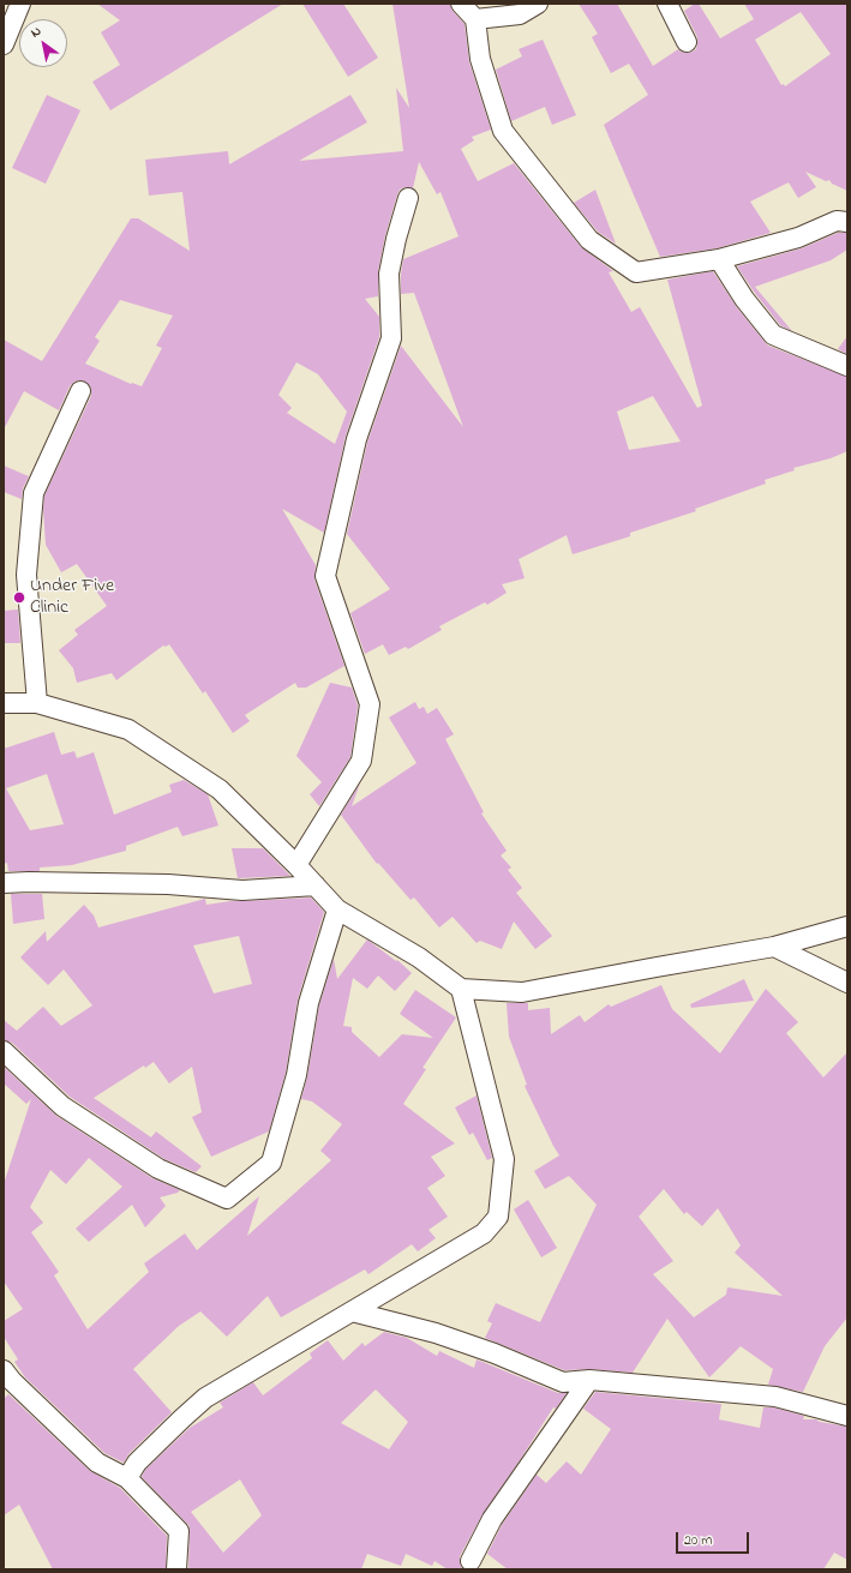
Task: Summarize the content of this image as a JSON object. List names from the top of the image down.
{
  "places": ["Under Five Clinic"],
  "scale_bar": "20 m",
  "north": "top left"
}
